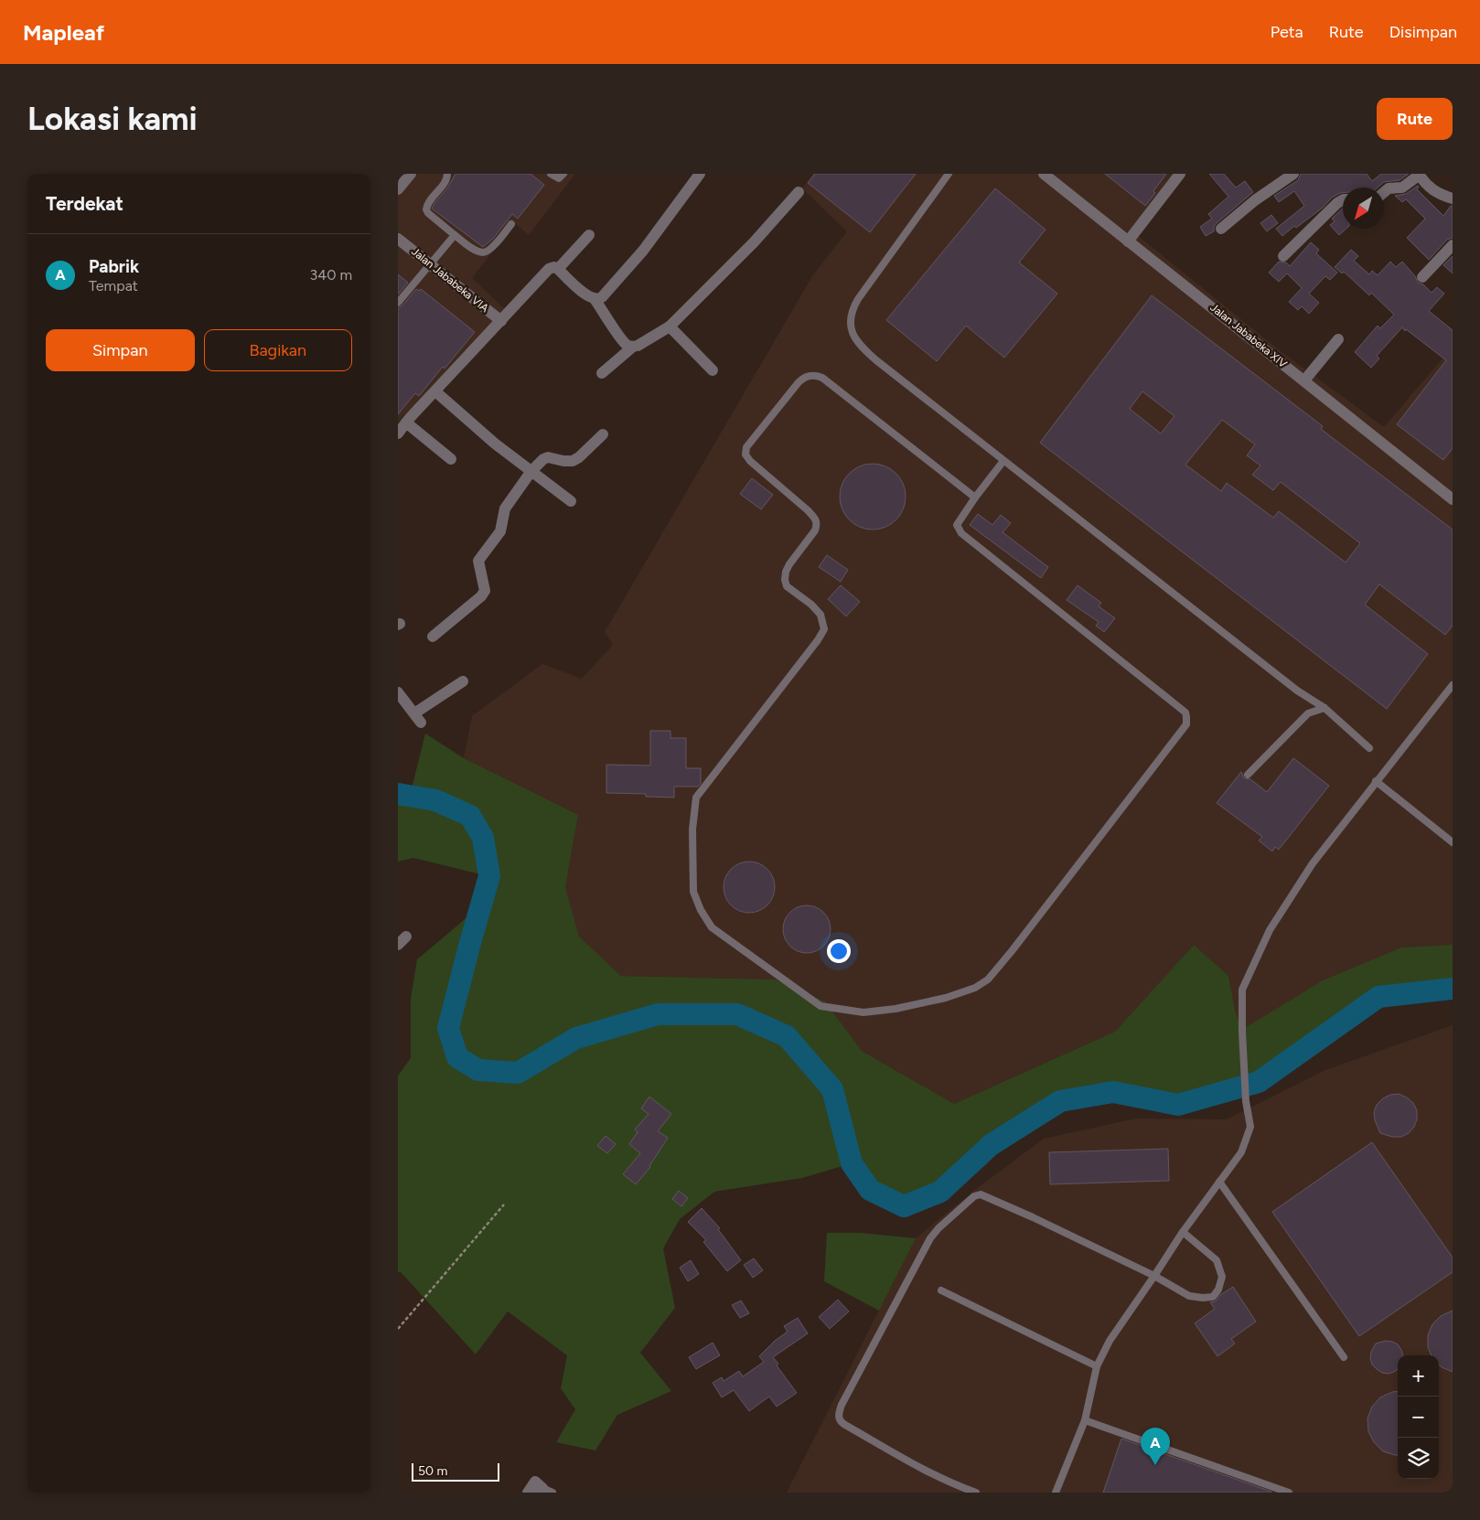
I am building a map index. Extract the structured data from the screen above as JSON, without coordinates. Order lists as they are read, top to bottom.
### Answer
{
  "streets": {
    "street": ["Jalan Jababeka VIA", "Jalan Jababeka XIV"]
  },
  "scale_bar": "50 m",
  "north": "bottom left",
  "page": {
    "header": "Mapleaf",
    "nav": ["Peta", "Rute", "Disimpan"],
    "buttons": [
      "Rute",
      ["Simpan", "Bagikan"]
    ],
    "title": "Lokasi kami",
    "heading": "Terdekat",
    "list": [
      {
        "mark": "A",
        "name": "Pabrik",
        "note": "Tempat",
        "value": "340 m"
      }
    ],
    "map_buttons": ["+", "−"],
    "pins": "A",
    "scale": "50 m"
  }
}
